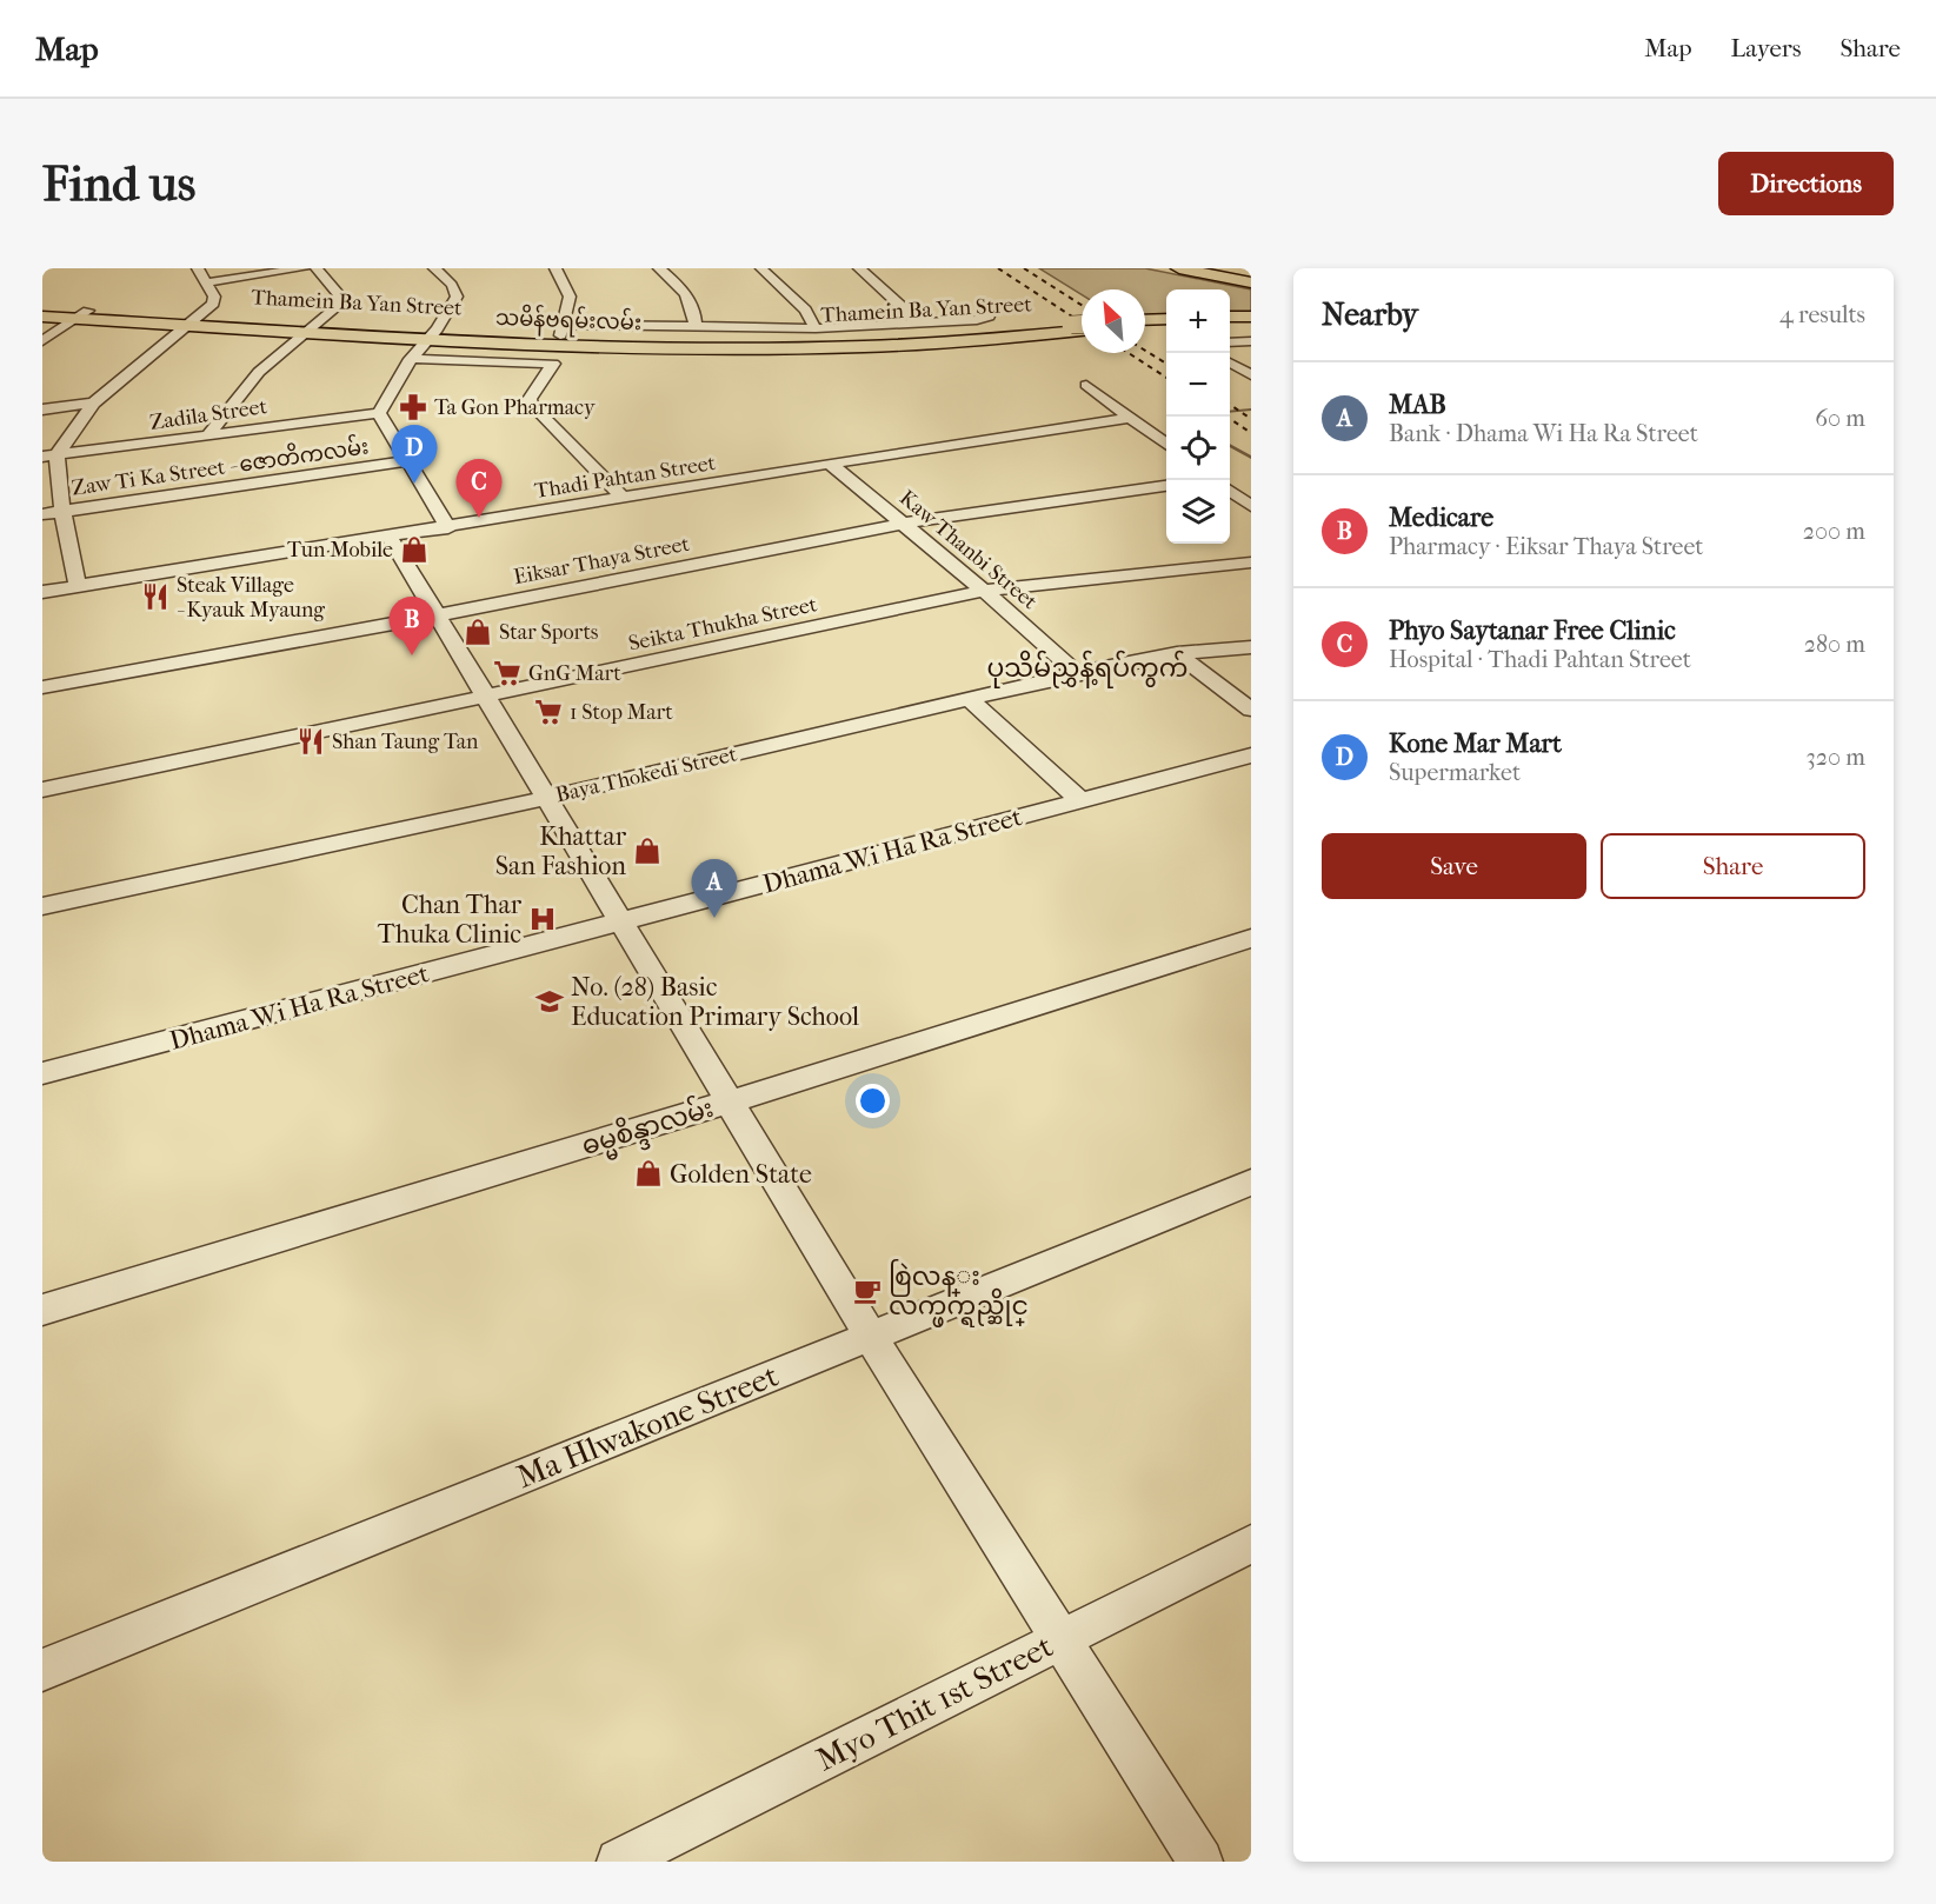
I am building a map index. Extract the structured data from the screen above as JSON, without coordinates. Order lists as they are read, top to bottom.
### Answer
{
  "streets": {
    "main road": ["Thamein Ba Yan Street", "သမိန်ဗရမ်းလမ်း"],
    "street": [
      "Zadila Street",
      "Zaw Ti Ka Street - ဇောတိကလမ်း",
      "Thadi Pahtan Street",
      "Kaw Thanbi Street",
      "Eiksar Thaya Street",
      "Seikta Thukha Street",
      "Baya Thokedi Street",
      "Dhama Wi Ha Ra Street",
      "ဓမ္မစိန္ဒာလမ်း",
      "Ma Hlwakone Street",
      "Myo Thit 1st Street"
    ]
  },
  "crossings": [
    ["Thamein Ba Yan Street", "သမိန်ဗရမ်းလမ်း"],
    ["Thadi Pahtan Street", "Kaw Thanbi Street"],
    ["Kaw Thanbi Street", "Eiksar Thaya Street"],
    ["Kaw Thanbi Street", "Seikta Thukha Street"],
    ["Kaw Thanbi Street", "Baya Thokedi Street"]
  ],
  "districts": ["ပုသိမ်ညွှန့်ရပ်ကွက်"],
  "places": {
    "pharmacy": ["Ta Gon Pharmacy"],
    "shop": [
      "Tun Mobile",
      "Star Sports",
      "Khattar San Fashion",
      "Golden State"
    ],
    "restaurant": ["Steak Village - Kyauk Myaung", "Shan Taung Tan"],
    "supermarket": ["GnG Mart", "1 Stop Mart"],
    "hospital": ["Chan Thar Thuka Clinic"],
    "school or university": ["No. (28) Basic Education Primary School"],
    "cafe": ["စြဲလန္း လက္ဖက္ရည္ဆိုင္"]
  },
  "north": "top left",
  "page": {
    "header": "Map",
    "nav": ["Map", "Layers", "Share"],
    "buttons": [
      "Directions",
      ["Save", "Share"]
    ],
    "title": "Find us",
    "heading": ["Nearby", "4 results"],
    "map_buttons": ["+", "−"],
    "list": [
      {
        "mark": "A",
        "name": "MAB",
        "note": "Bank · Dhama Wi Ha Ra Street",
        "value": "60 m"
      },
      {
        "mark": "B",
        "name": "Medicare",
        "note": "Pharmacy · Eiksar Thaya Street",
        "value": "200 m"
      },
      {
        "mark": "C",
        "name": "Phyo Saytanar Free Clinic",
        "note": "Hospital · Thadi Pahtan Street",
        "value": "280 m"
      },
      {
        "mark": "D",
        "name": "Kone Mar Mart",
        "note": "Supermarket",
        "value": "320 m"
      }
    ],
    "pins": [
      "D",
      "C",
      "B",
      "A"
    ]
  }
}
